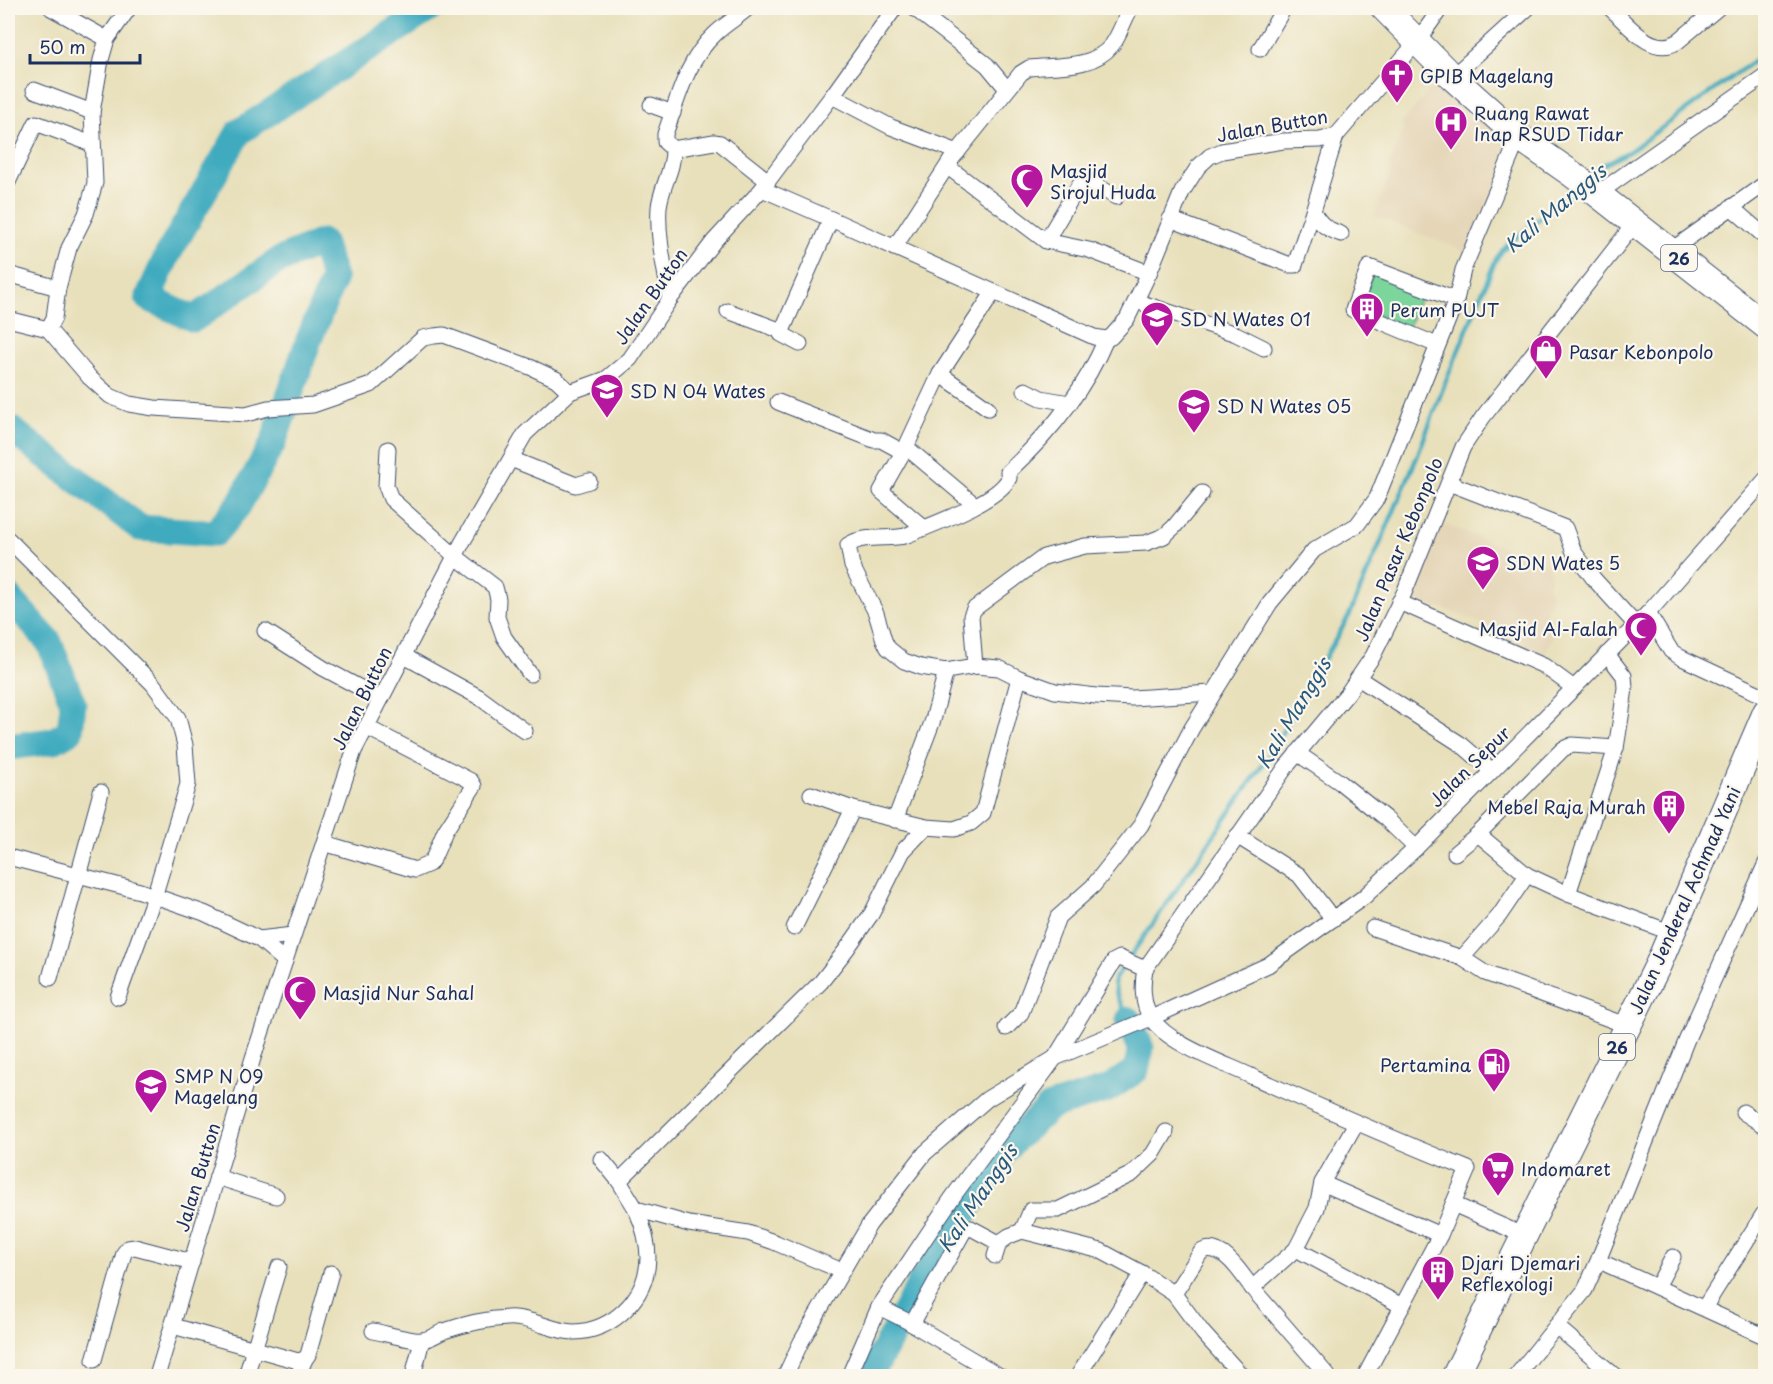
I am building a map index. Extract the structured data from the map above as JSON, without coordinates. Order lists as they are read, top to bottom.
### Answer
{
  "streets": {
    "highway": ["26", "Jalan Jenderal Achmad Yani"],
    "street": ["Jalan Button", "Jalan Pasar Kebonpolo", "Jalan Sepur"]
  },
  "crossings": [
    ["Jalan Button", "26"],
    ["26", "Jalan Pasar Kebonpolo"],
    ["Jalan Pasar Kebonpolo", "Jalan Sepur"]
  ],
  "water": ["Kali Manggis"],
  "places": {
    "church": ["GPIB Magelang"],
    "hospital": ["Ruang Rawat Inap RSUD Tidar"],
    "mosque": ["Masjid Sirojul Huda", "Masjid Al-Falah", "Masjid Nur Sahal"],
    "building": ["Perum PUJT", "Mebel Raja Murah", "Djari Djemari Reflexologi"],
    "school or university": [
      "SD N Wates 01",
      "SD N 04 Wates",
      "SD N Wates 05",
      "SDN Wates 5",
      "SMP N 09 Magelang"
    ],
    "shop": ["Pasar Kebonpolo"],
    "fuel station": ["Pertamina"],
    "supermarket": ["Indomaret"]
  },
  "scale_bar": "50 m"
}
